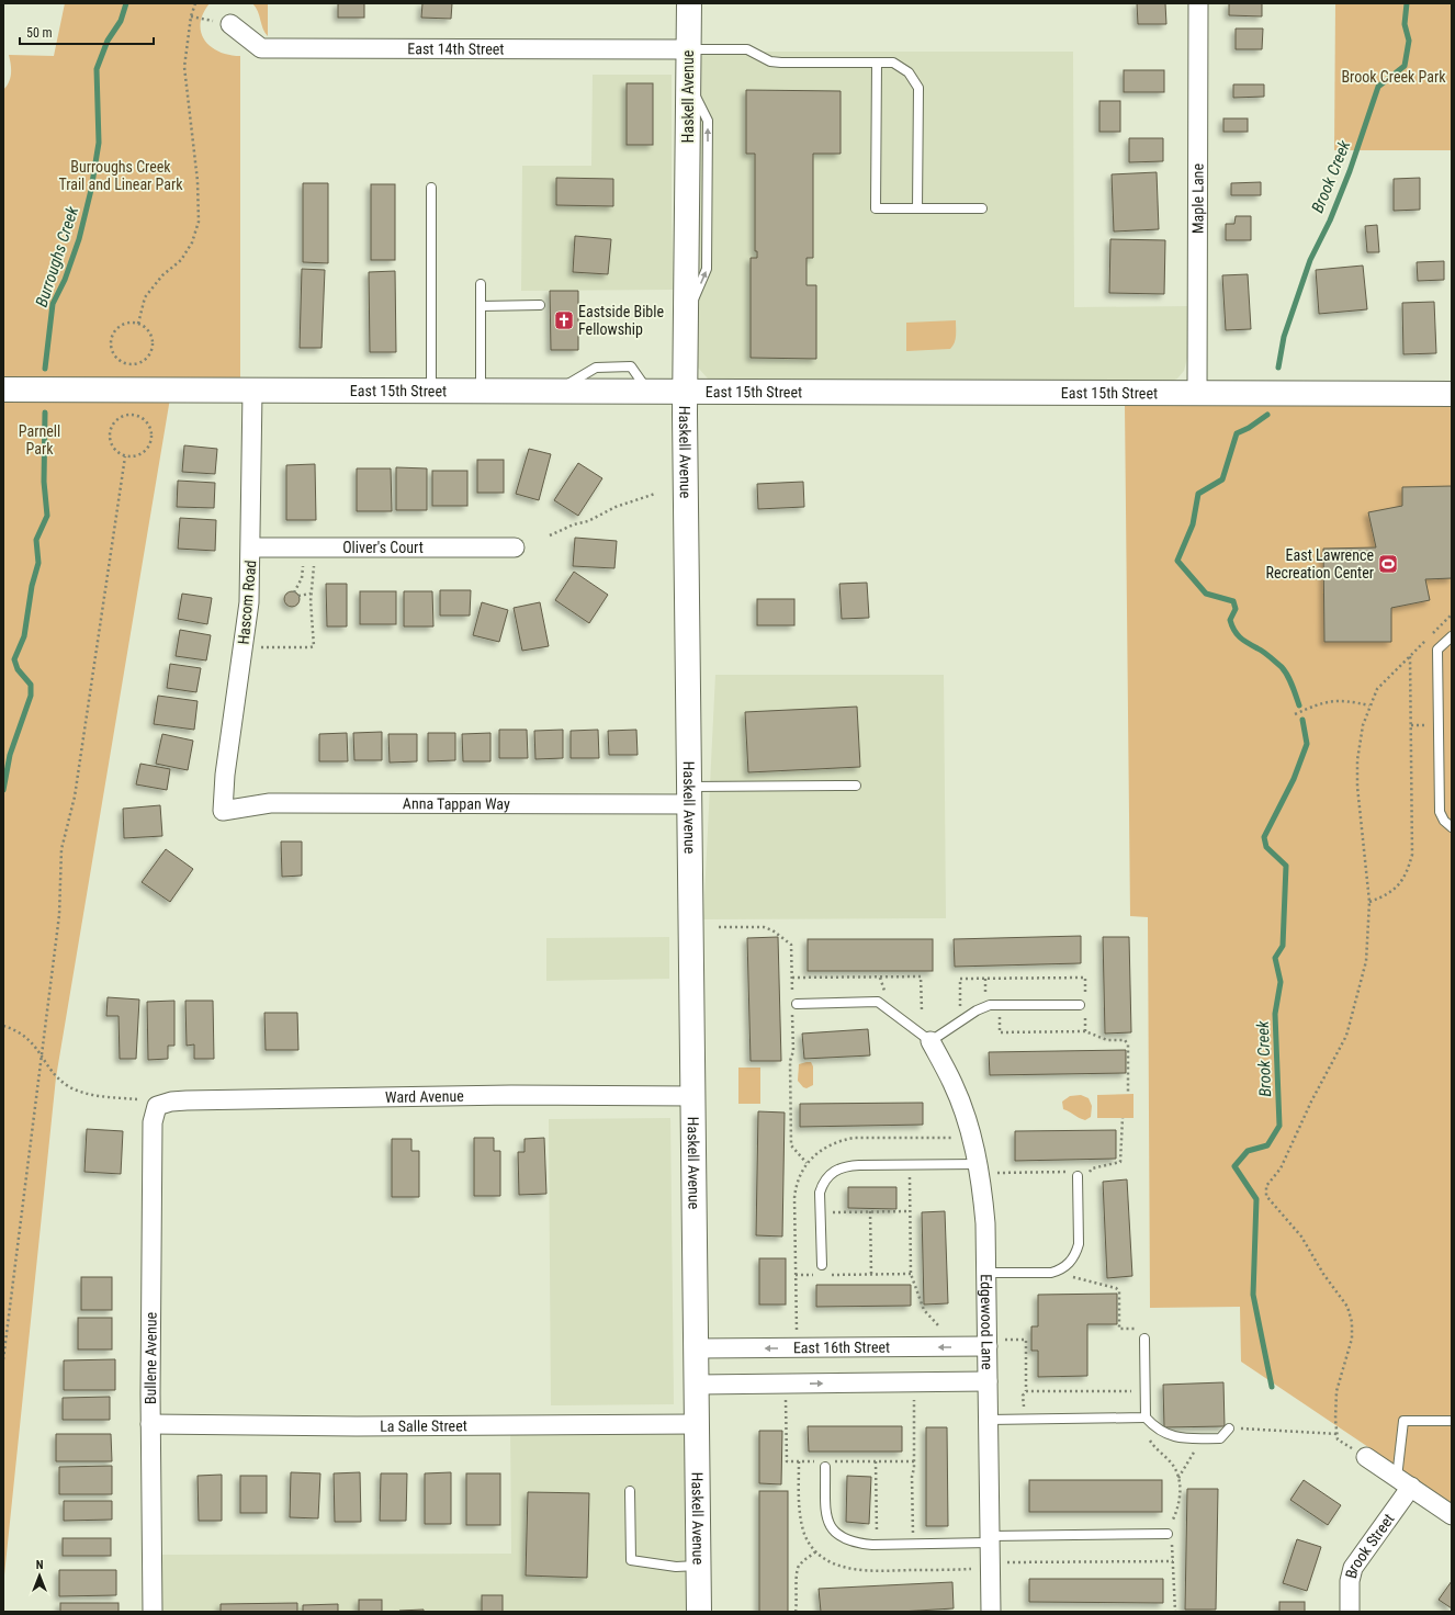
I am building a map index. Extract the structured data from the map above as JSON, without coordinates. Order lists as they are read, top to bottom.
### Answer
{
  "streets": {
    "main road": ["Haskell Avenue", "East 15th Street"],
    "street": [
      "East 14th Street",
      "Maple Lane",
      "Oliver's Court",
      "Hascom Road",
      "Anna Tappan Way",
      "Ward Avenue",
      "Edgewood Lane",
      "East 16th Street",
      "Bullene Avenue",
      "La Salle Street",
      "Brook Street"
    ]
  },
  "crossings": [
    ["East 14th Street", "Haskell Avenue"],
    ["Haskell Avenue", "East 15th Street"],
    ["Haskell Avenue", "Anna Tappan Way"],
    ["Haskell Avenue", "Ward Avenue"],
    ["Haskell Avenue", "East 16th Street"],
    ["Haskell Avenue", "La Salle Street"],
    ["Maple Lane", "East 15th Street"],
    ["East 15th Street", "Hascom Road"],
    ["Oliver's Court", "Hascom Road"],
    ["Hascom Road", "Anna Tappan Way"],
    ["Ward Avenue", "Bullene Avenue"],
    ["Edgewood Lane", "East 16th Street"],
    ["Bullene Avenue", "La Salle Street"]
  ],
  "water": ["Brook Creek", "Burroughs Creek"],
  "parks": ["Brook Creek Park", "Burroughs Creek Trail and Linear Park", "Parnell Park"],
  "places": {
    "church": ["Eastside Bible Fellowship"],
    "sports": ["East Lawrence Recreation Center"]
  },
  "scale_bar": "50 m",
  "north": "top"
}
